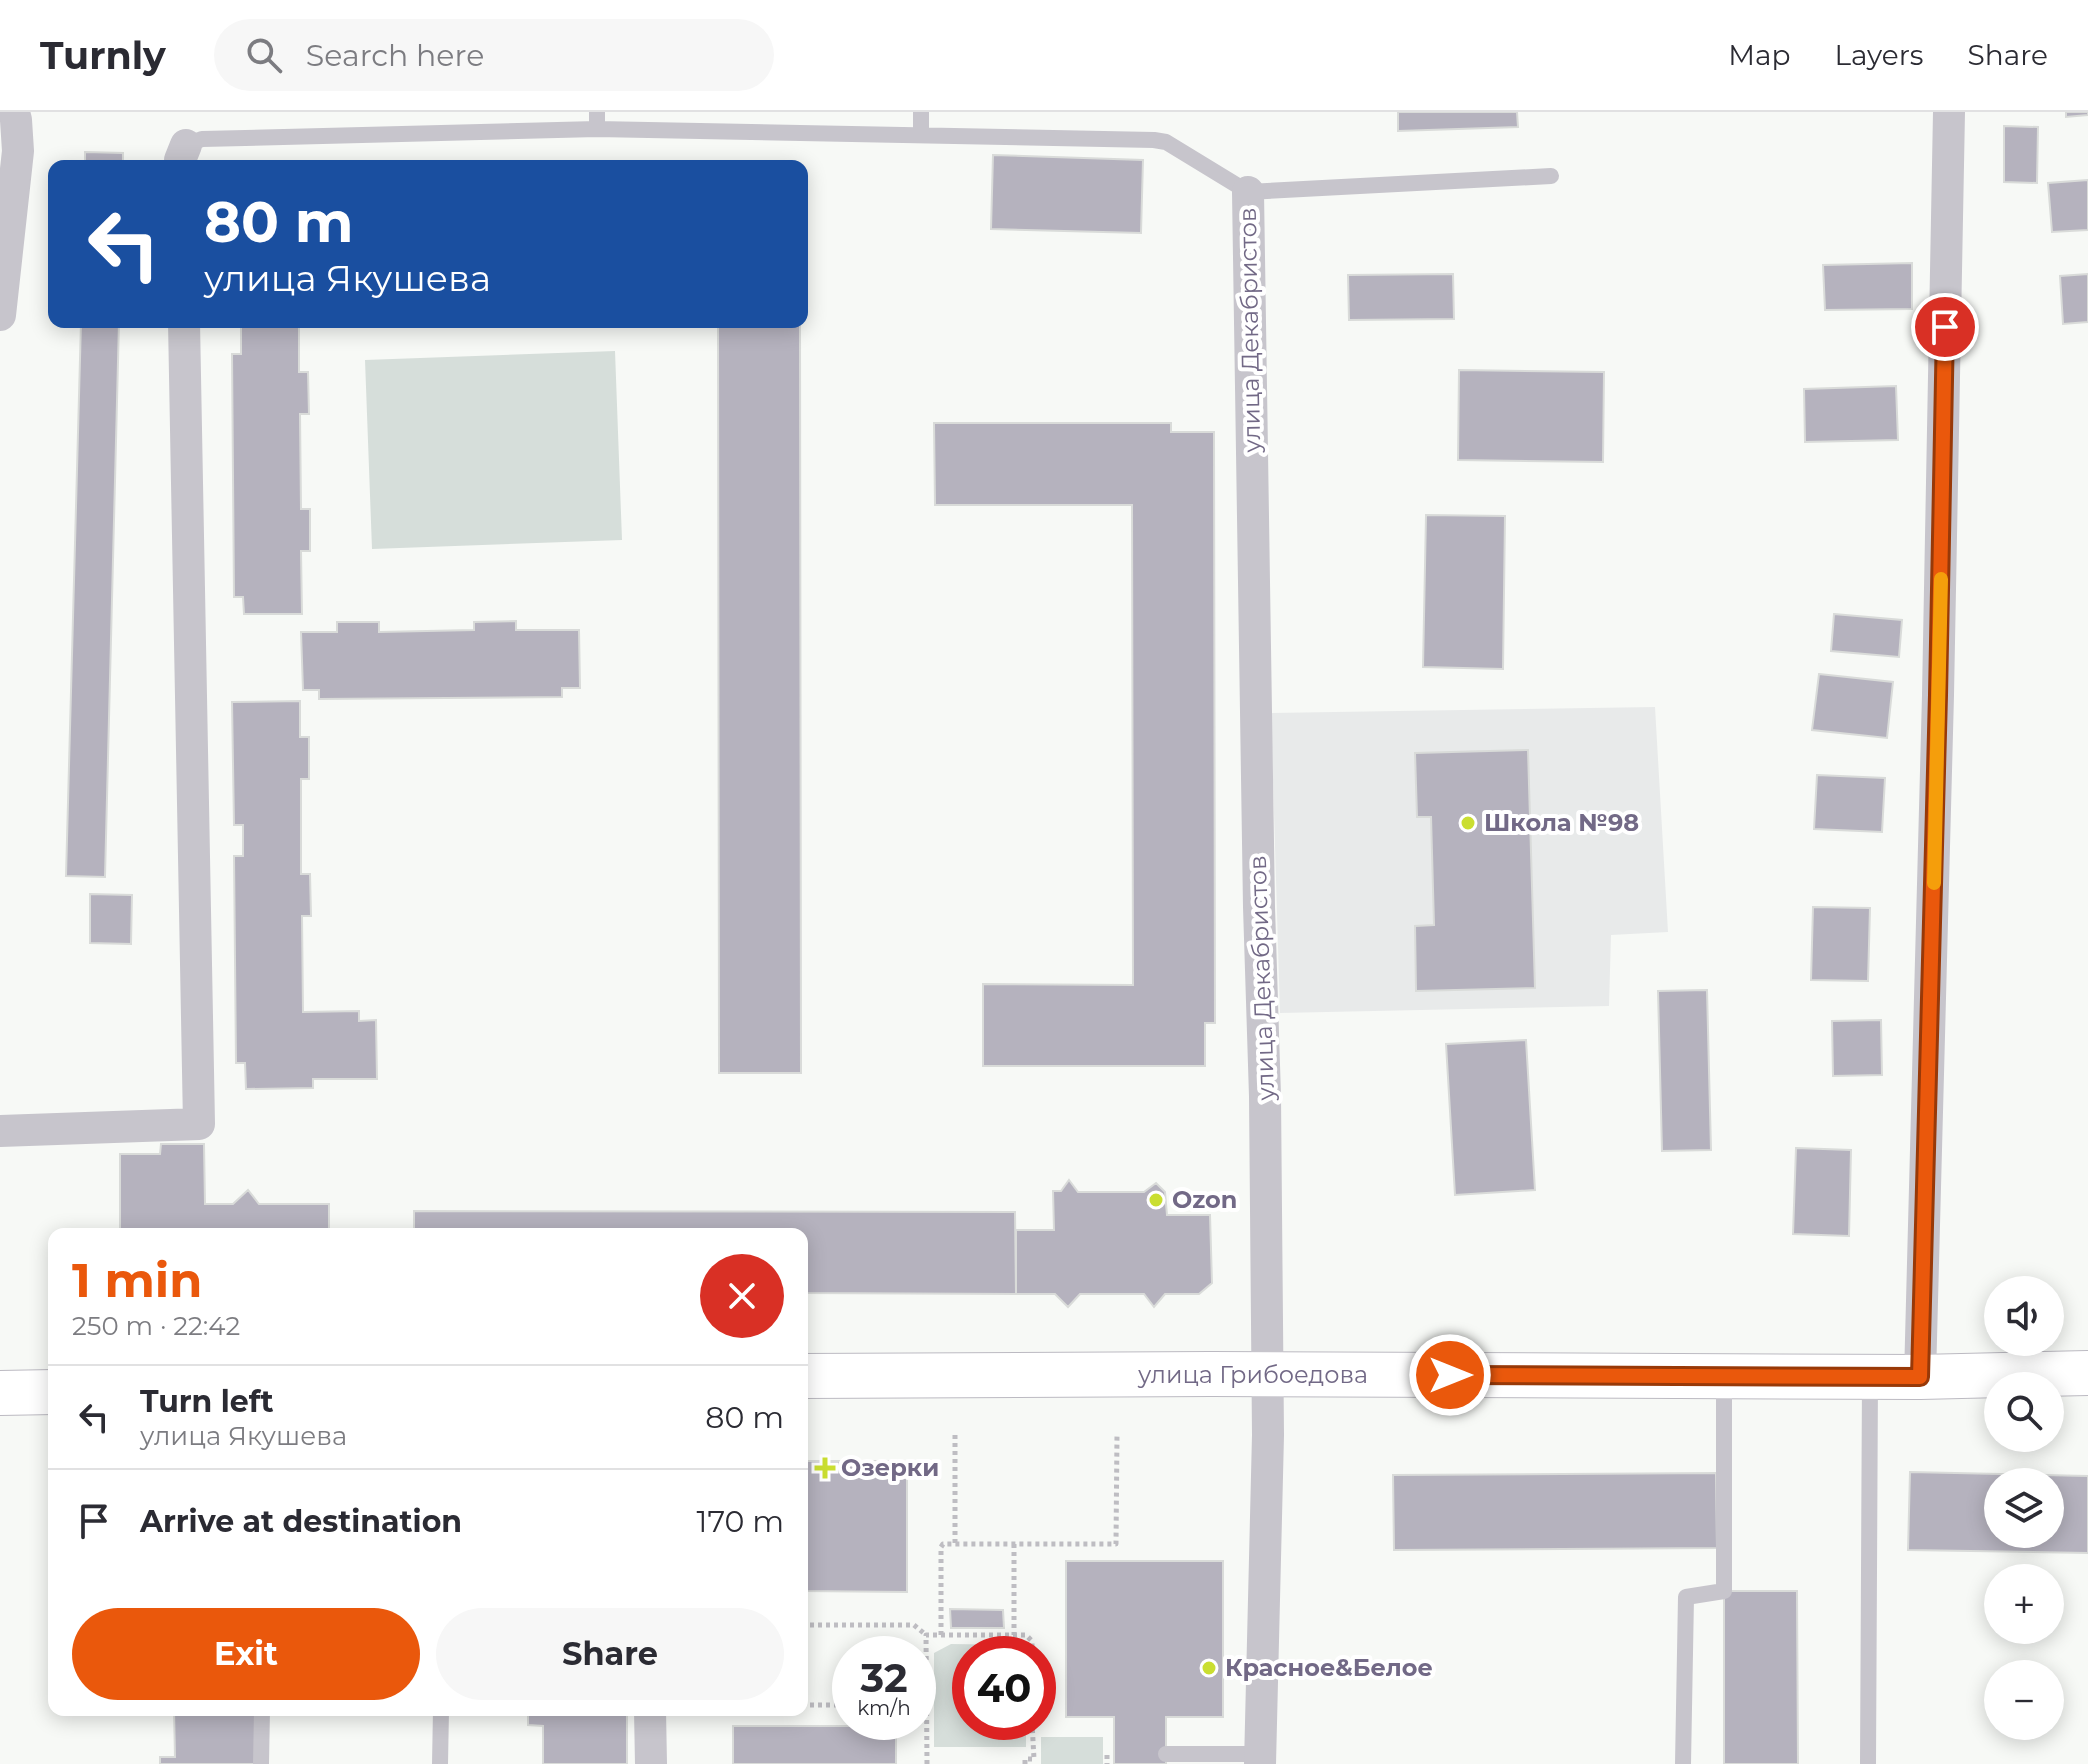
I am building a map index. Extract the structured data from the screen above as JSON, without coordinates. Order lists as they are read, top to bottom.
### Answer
{
  "streets": {
    "street": ["улица Декабристов", "улица Грибоедова"]
  },
  "crossings": [
    ["улица Декабристов", "улица Грибоедова"]
  ],
  "places": {
    "other": ["Школа №98", "Ozon", "Красное&Белое"],
    "health": ["Озерки"]
  },
  "page": {
    "header": "Turnly",
    "search": "Search here",
    "nav": ["Map", "Layers", "Share"],
    "turn": ["80 m", "улица Якушева"],
    "heading": ["1 min", "250 m · 22:42"],
    "map_buttons": ["+", "−"],
    "list": [
      {
        "name": "Turn left",
        "note": "улица Якушева",
        "value": "80 m"
      },
      {
        "name": "Arrive at destination",
        "value": "170 m"
      }
    ],
    "buttons": ["Exit", "Share"],
    "speed": "32 km/h",
    "limit": "40"
  }
}
